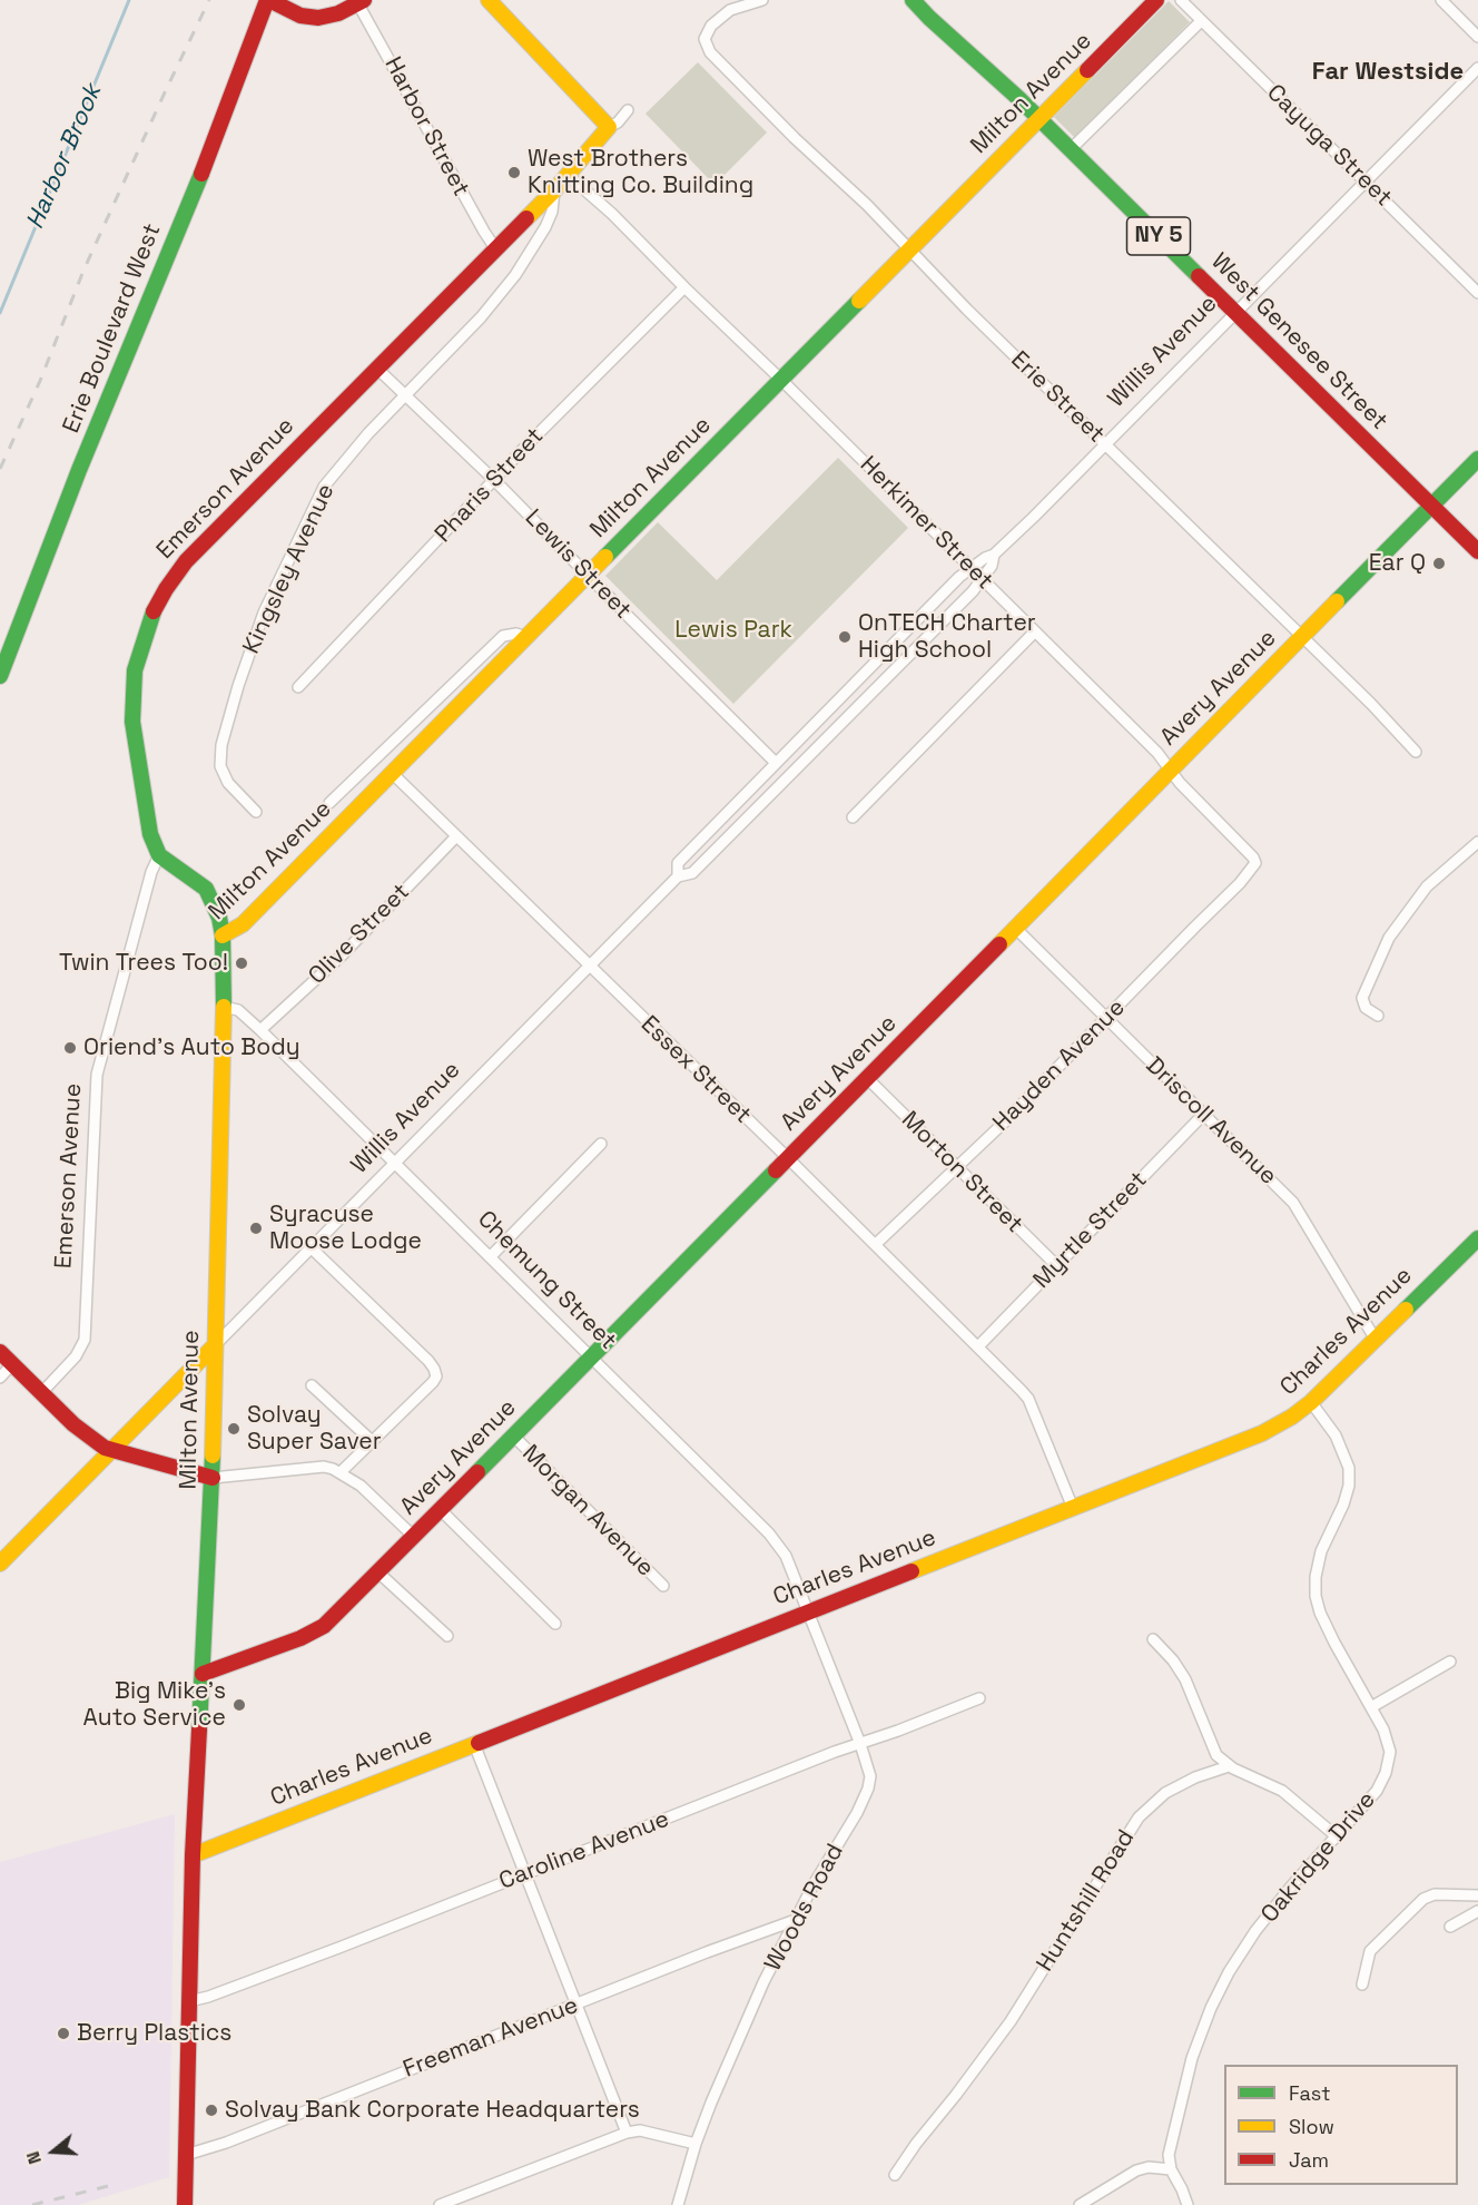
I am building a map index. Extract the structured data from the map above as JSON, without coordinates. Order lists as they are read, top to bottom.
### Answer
{
  "streets": {
    "street": [
      "Milton Avenue",
      "Harbor Street",
      "Cayuga Street",
      "NY 5",
      "Erie Boulevard West",
      "West Genesee Street",
      "Willis Avenue",
      "Erie Street",
      "Pharis Street",
      "Emerson Avenue",
      "Herkimer Street",
      "Lewis Street",
      "Kingsley Avenue",
      "Avery Avenue",
      "Olive Street",
      "Hayden Avenue",
      "Essex Street",
      "Driscoll Avenue",
      "Morton Street",
      "Myrtle Street",
      "Chemung Street",
      "Charles Avenue",
      "Morgan Avenue",
      "Caroline Avenue",
      "Oakridge Drive",
      "Huntshill Road",
      "Woods Road",
      "Freeman Avenue"
    ]
  },
  "crossings": [
    ["Milton Avenue", "West Genesee Street"],
    ["Milton Avenue", "Willis Avenue"],
    ["Milton Avenue", "Erie Street"],
    ["Milton Avenue", "Herkimer Street"],
    ["Milton Avenue", "Lewis Street"],
    ["Milton Avenue", "Avery Avenue"],
    ["Milton Avenue", "Essex Street"],
    ["Milton Avenue", "Chemung Street"],
    ["Milton Avenue", "Charles Avenue"],
    ["Milton Avenue", "Caroline Avenue"],
    ["Milton Avenue", "Freeman Avenue"],
    ["Harbor Street", "Emerson Avenue"],
    ["Cayuga Street", "Willis Avenue"],
    ["West Genesee Street", "Willis Avenue"],
    ["West Genesee Street", "Avery Avenue"],
    ["Willis Avenue", "Erie Street"],
    ["Willis Avenue", "Herkimer Street"],
    ["Willis Avenue", "Lewis Street"],
    ["Willis Avenue", "Essex Street"],
    ["Willis Avenue", "Chemung Street"],
    ["Erie Street", "Avery Avenue"],
    ["Pharis Street", "Herkimer Street"],
    ["Pharis Street", "Lewis Street"],
    ["Emerson Avenue", "Herkimer Street"],
    ["Emerson Avenue", "Lewis Street"],
    ["Emerson Avenue", "Kingsley Avenue"],
    ["Herkimer Street", "Avery Avenue"],
    ["Herkimer Street", "Hayden Avenue"],
    ["Lewis Street", "Kingsley Avenue"],
    ["Avery Avenue", "Essex Street"],
    ["Avery Avenue", "Driscoll Avenue"],
    ["Avery Avenue", "Morton Street"],
    ["Avery Avenue", "Chemung Street"],
    ["Avery Avenue", "Morgan Avenue"],
    ["Olive Street", "Essex Street"],
    ["Olive Street", "Chemung Street"],
    ["Hayden Avenue", "Essex Street"],
    ["Hayden Avenue", "Driscoll Avenue"],
    ["Hayden Avenue", "Morton Street"],
    ["Essex Street", "Myrtle Street"],
    ["Essex Street", "Charles Avenue"],
    ["Driscoll Avenue", "Myrtle Street"],
    ["Driscoll Avenue", "Charles Avenue"],
    ["Morton Street", "Myrtle Street"],
    ["Chemung Street", "Charles Avenue"],
    ["Chemung Street", "Woods Road"],
    ["Charles Avenue", "Oakridge Drive"],
    ["Charles Avenue", "Woods Road"],
    ["Caroline Avenue", "Woods Road"],
    ["Woods Road", "Freeman Avenue"]
  ],
  "districts": ["Far Westside"],
  "water": ["Harbor Brook"],
  "parks": ["Lewis Park"],
  "places": [
    "West Brothers Knitting Co. Building",
    "Ear Q",
    "OnTECH Charter High School",
    "Twin Trees Too!",
    "Oriend's Auto Body",
    "Syracuse Moose Lodge",
    "Solvay Super Saver",
    "Big Mike's Auto Service",
    "Berry Plastics",
    "Solvay Bank Corporate Headquarters"
  ],
  "legend": ["Fast", "Slow", "Jam"],
  "north": "left"
}
